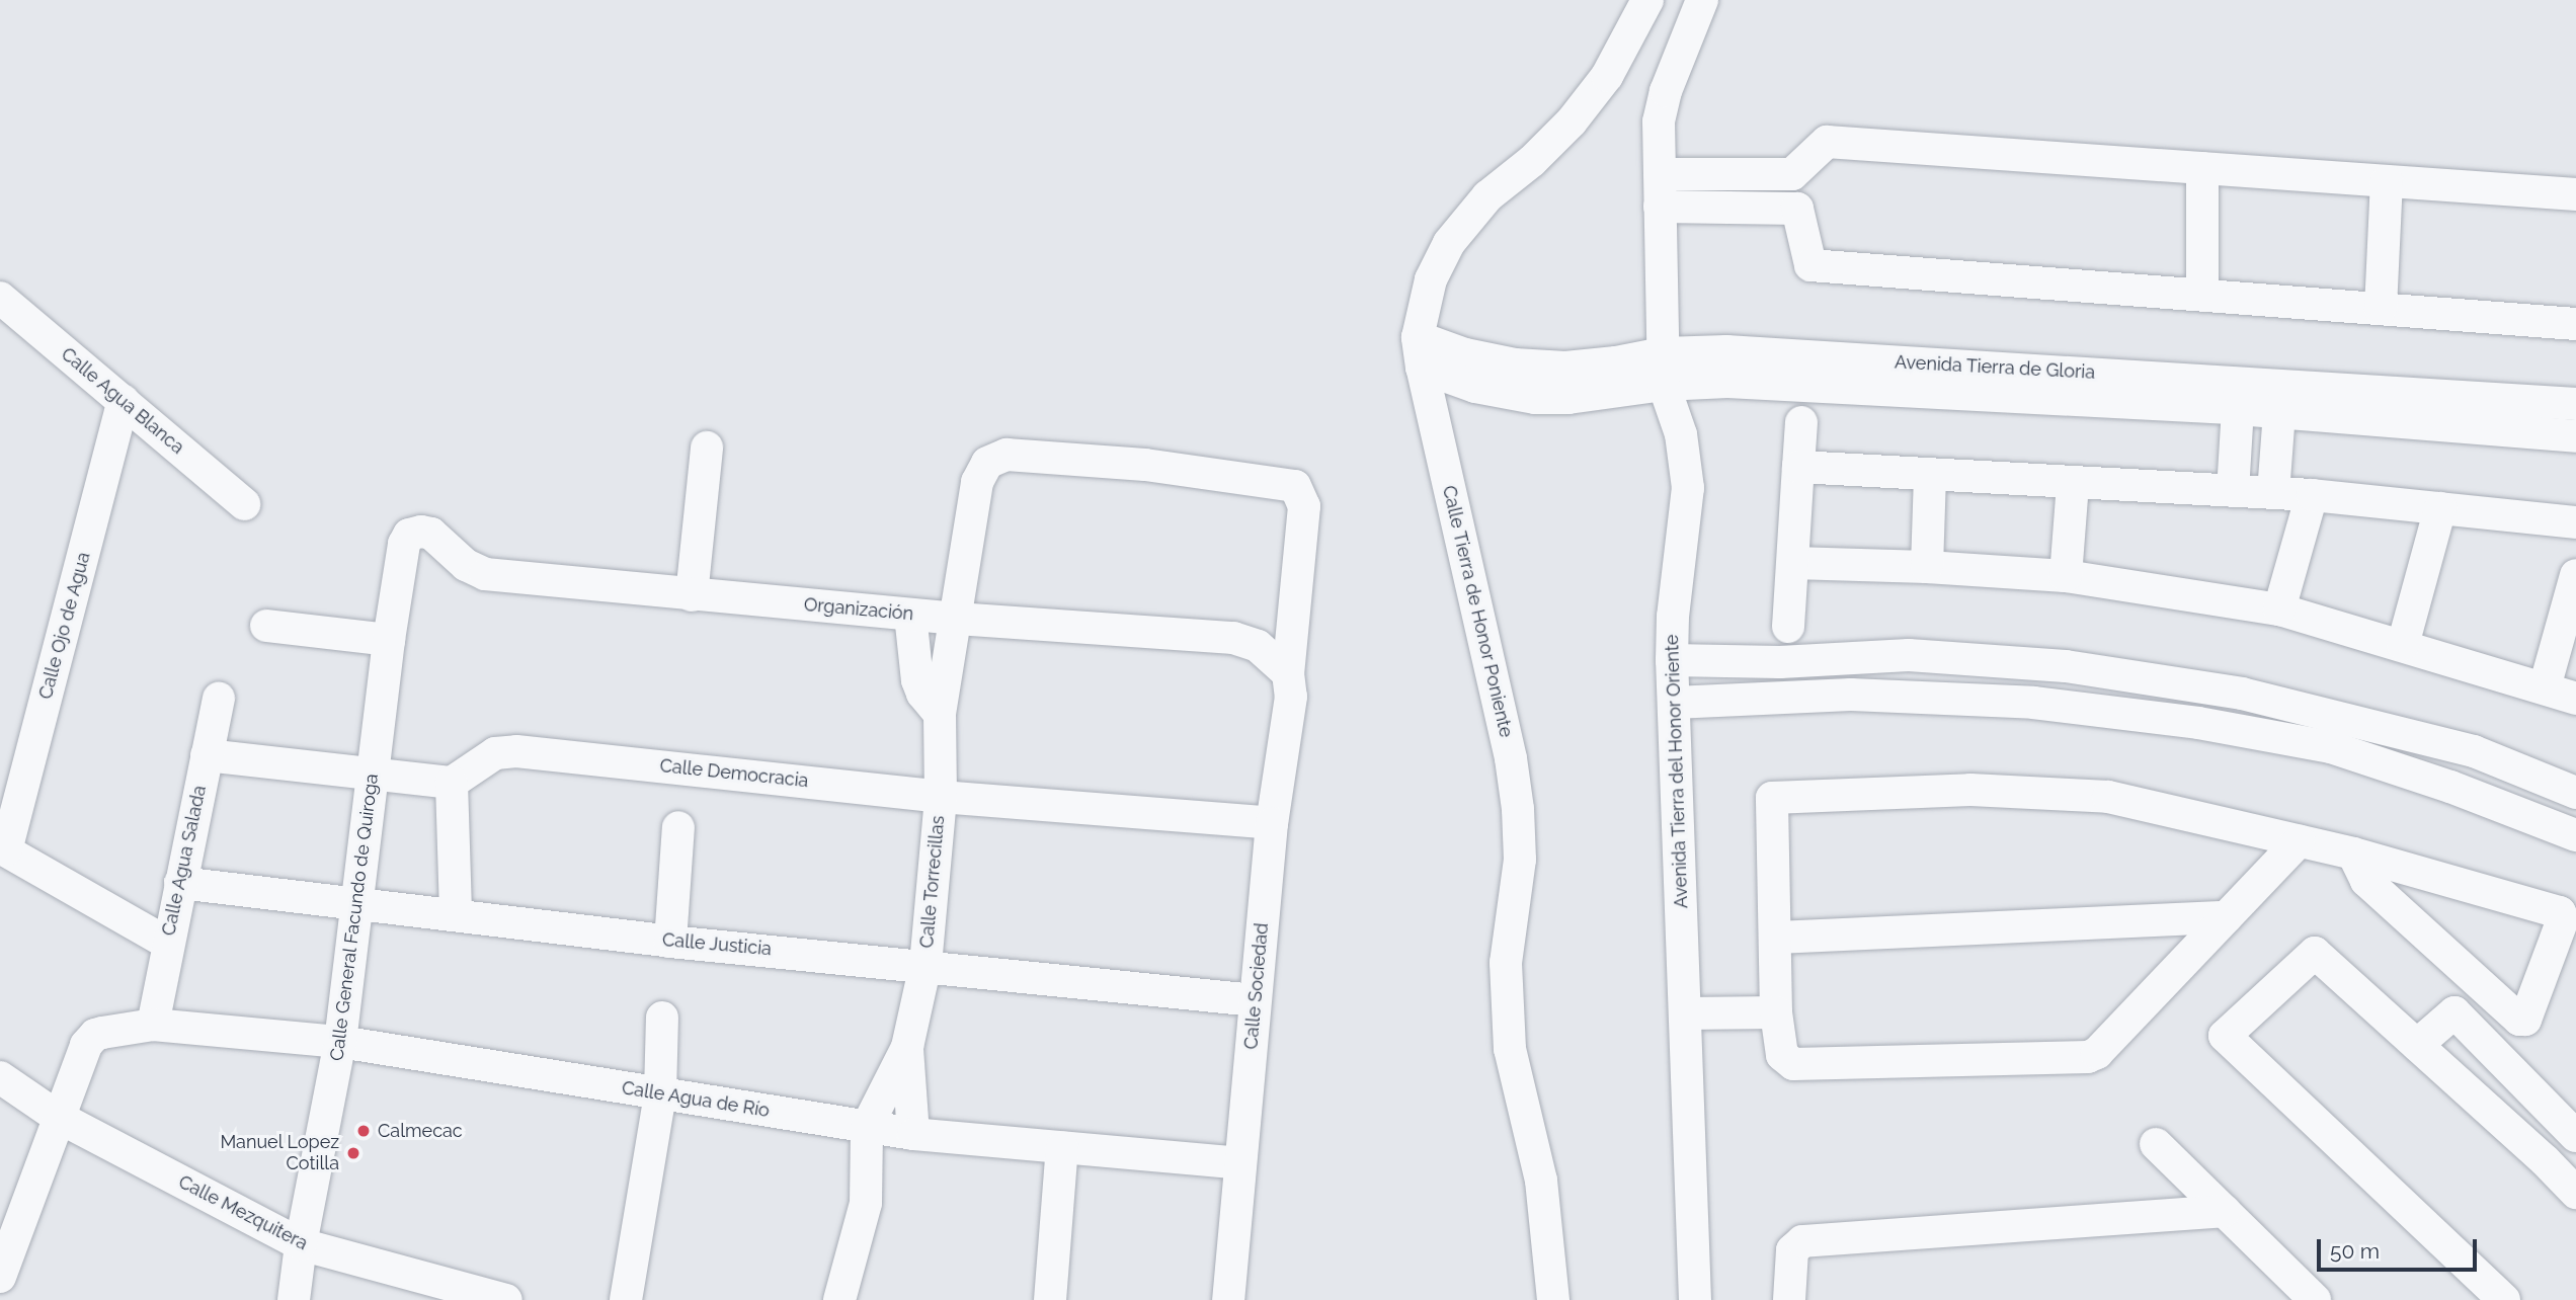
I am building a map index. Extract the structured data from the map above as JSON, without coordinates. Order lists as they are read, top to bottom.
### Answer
{
  "streets": {
    "street": [
      "Avenida Tierra de Gloria",
      "Calle Agua Blanca",
      "Organización",
      "Calle Tierra de Honor Poniente",
      "Calle Ojo de Agua",
      "Avenida Tierra del Honor Oriente",
      "Calle Democracia",
      "Calle Agua Salada",
      "Calle Torrecillas",
      "Calle General Facundo de Quiroga",
      "Calle Justicia",
      "Calle Sociedad",
      "Calle Agua de Río",
      "Calle Mezquitera"
    ]
  },
  "crossings": [
    ["Avenida Tierra de Gloria", "Calle Tierra de Honor Poniente"],
    ["Avenida Tierra de Gloria", "Avenida Tierra del Honor Oriente"],
    ["Calle Agua Blanca", "Calle Ojo de Agua"],
    ["Organización", "Calle Torrecillas"],
    ["Organización", "Calle General Facundo de Quiroga"],
    ["Organización", "Calle Sociedad"],
    ["Calle Democracia", "Calle Torrecillas"],
    ["Calle Democracia", "Calle Sociedad"],
    ["Calle Agua Salada", "Calle Justicia"],
    ["Calle Agua Salada", "Calle Agua de Río"],
    ["Calle Torrecillas", "Calle Justicia"],
    ["Calle Torrecillas", "Calle Sociedad"],
    ["Calle Torrecillas", "Calle Agua de Río"],
    ["Calle General Facundo de Quiroga", "Calle Justicia"],
    ["Calle General Facundo de Quiroga", "Calle Agua de Río"],
    ["Calle General Facundo de Quiroga", "Calle Mezquitera"],
    ["Calle Justicia", "Calle Sociedad"],
    ["Calle Sociedad", "Calle Agua de Río"],
    ["Calle Agua de Río", "Calle Mezquitera"]
  ],
  "places": ["Calmecac", "Manuel Lopez Cotilla"],
  "scale_bar": "50 m"
}
